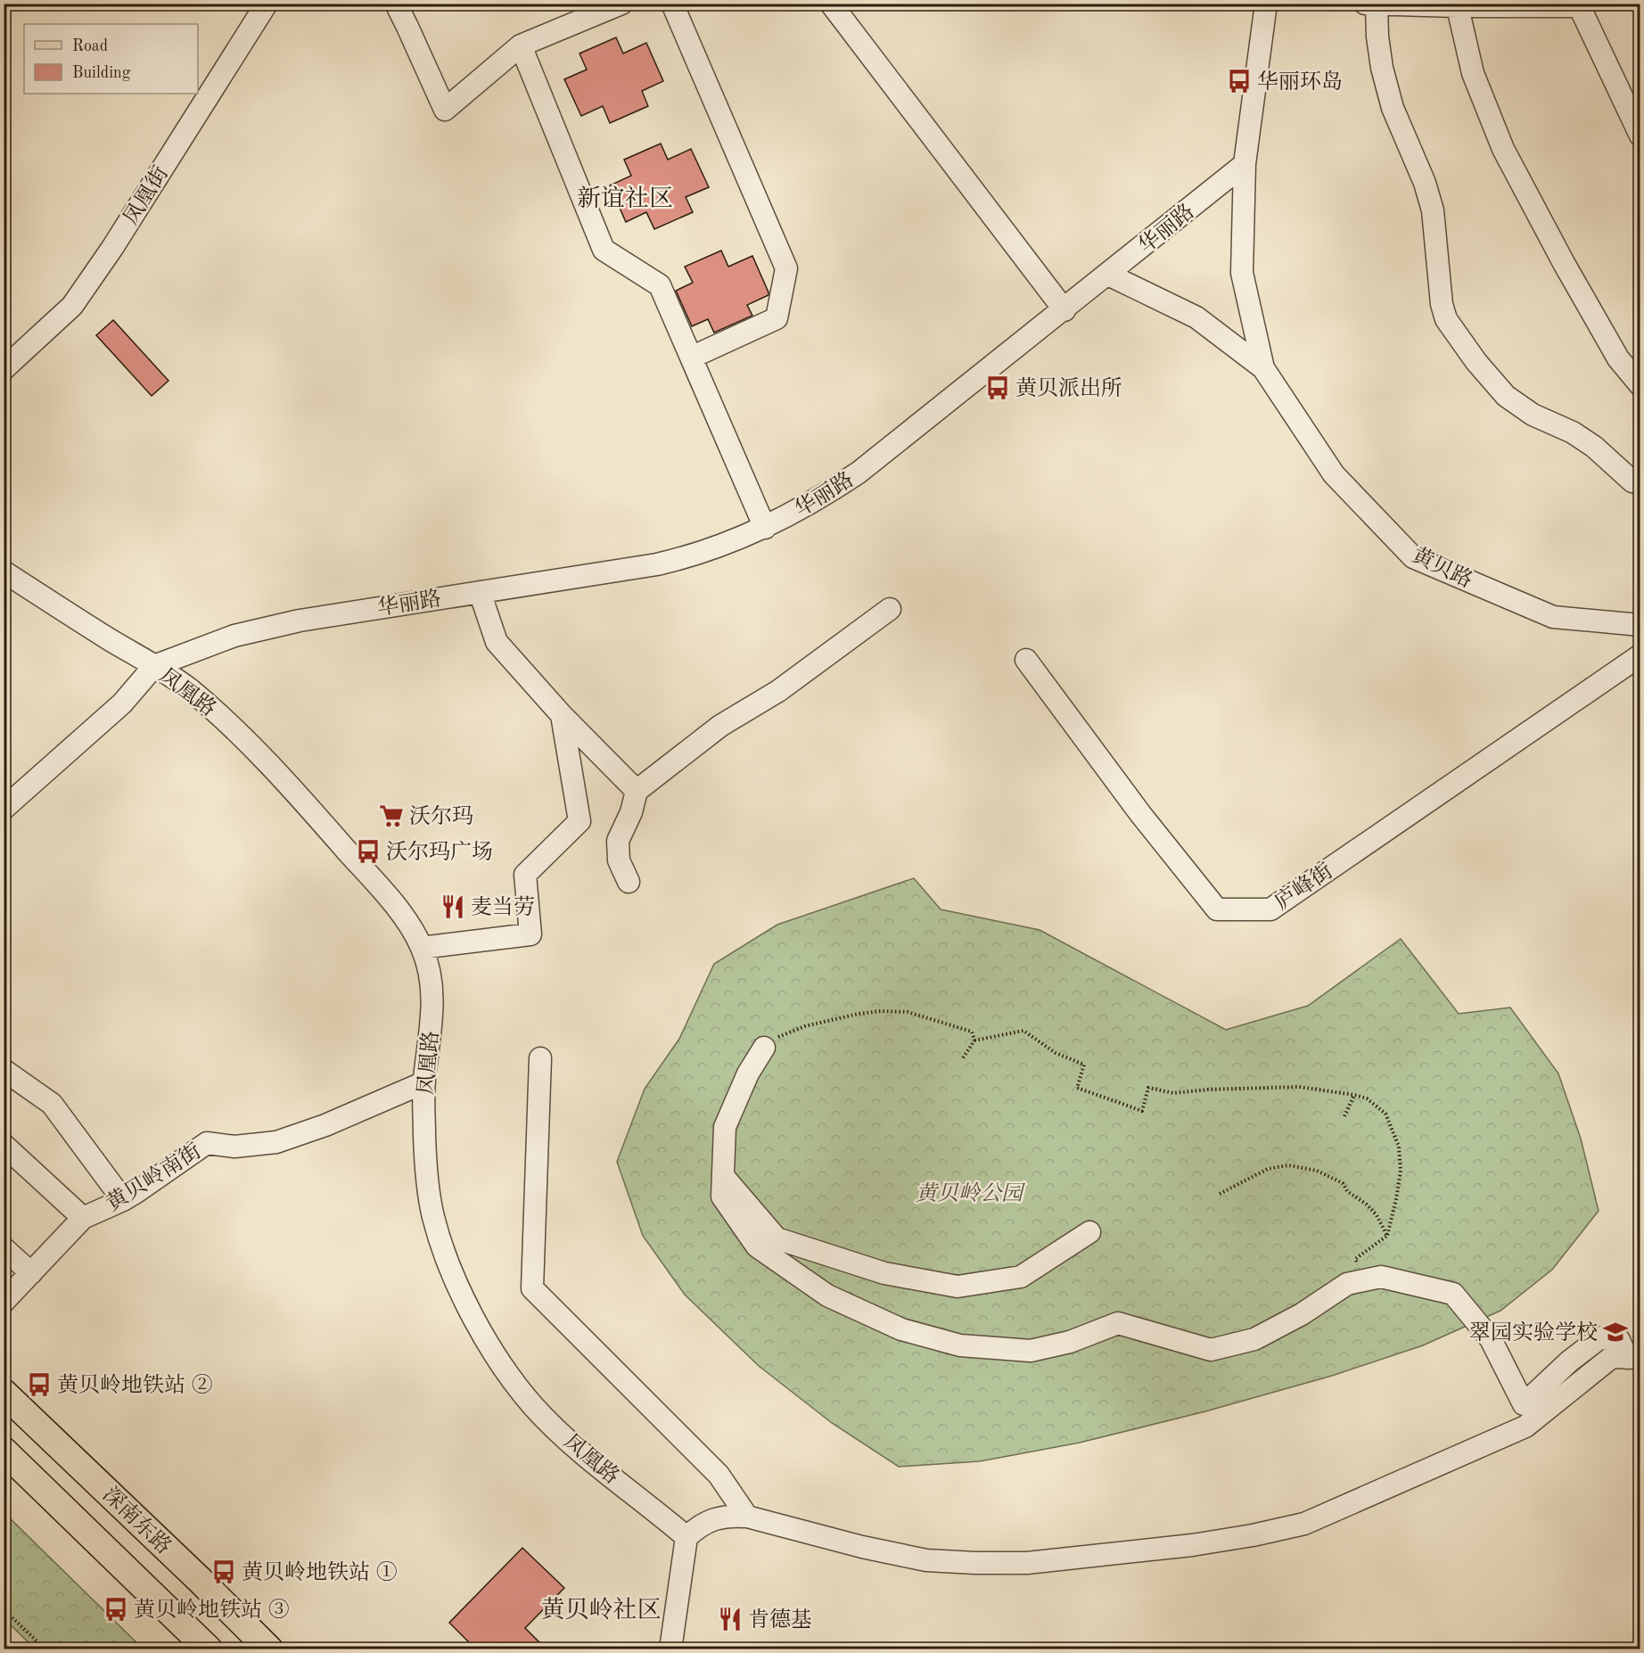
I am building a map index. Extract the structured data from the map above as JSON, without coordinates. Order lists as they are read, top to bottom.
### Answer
{
  "streets": {
    "main road": ["深南东路"],
    "street": [
      "凤凰街",
      "华丽路",
      "黄贝路",
      "凤凰路",
      "庐峰街",
      "黄贝岭南街"
    ]
  },
  "crossings": [
    ["华丽路", "黄贝路"],
    ["华丽路", "凤凰路"],
    ["凤凰路", "黄贝岭南街"]
  ],
  "districts": ["新谊社区", "黄贝岭社区"],
  "parks": ["黄贝岭公园"],
  "places": {
    "bus stop": [
      "华丽环岛",
      "黄贝派出所",
      "沃尔玛广场",
      "黄贝岭地铁站 ②",
      "黄贝岭地铁站 ①",
      "黄贝岭地铁站 ③"
    ],
    "supermarket": ["沃尔玛"],
    "restaurant": ["麦当劳", "肯德基"],
    "school or university": ["翠园实验学校"]
  },
  "legend": ["Road", "Building"]
}
